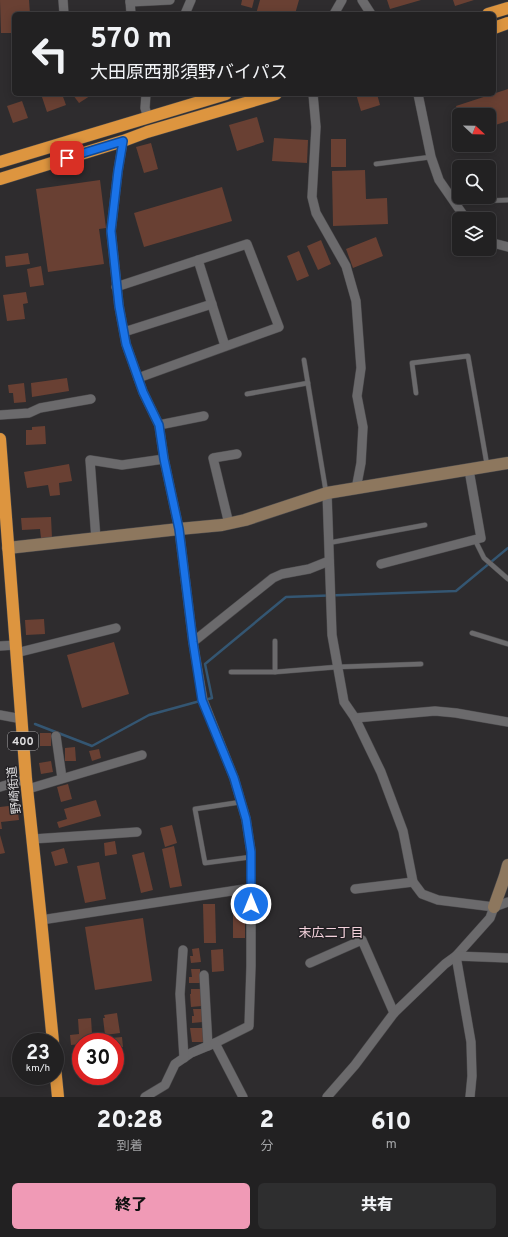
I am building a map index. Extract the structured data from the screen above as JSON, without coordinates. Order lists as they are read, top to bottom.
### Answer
{
  "streets": {
    "highway": ["400", "野崎街道"]
  },
  "districts": ["末広二丁目"],
  "north": "right",
  "page": {
    "turn": ["570 m", "大田原西那須野バイパス"],
    "speed": "23 km/h",
    "limit": "30",
    "eta": [
      "20:28",
      "到着",
      "2",
      "分",
      "610",
      "m"
    ],
    "buttons": ["終了", "共有"]
  }
}
